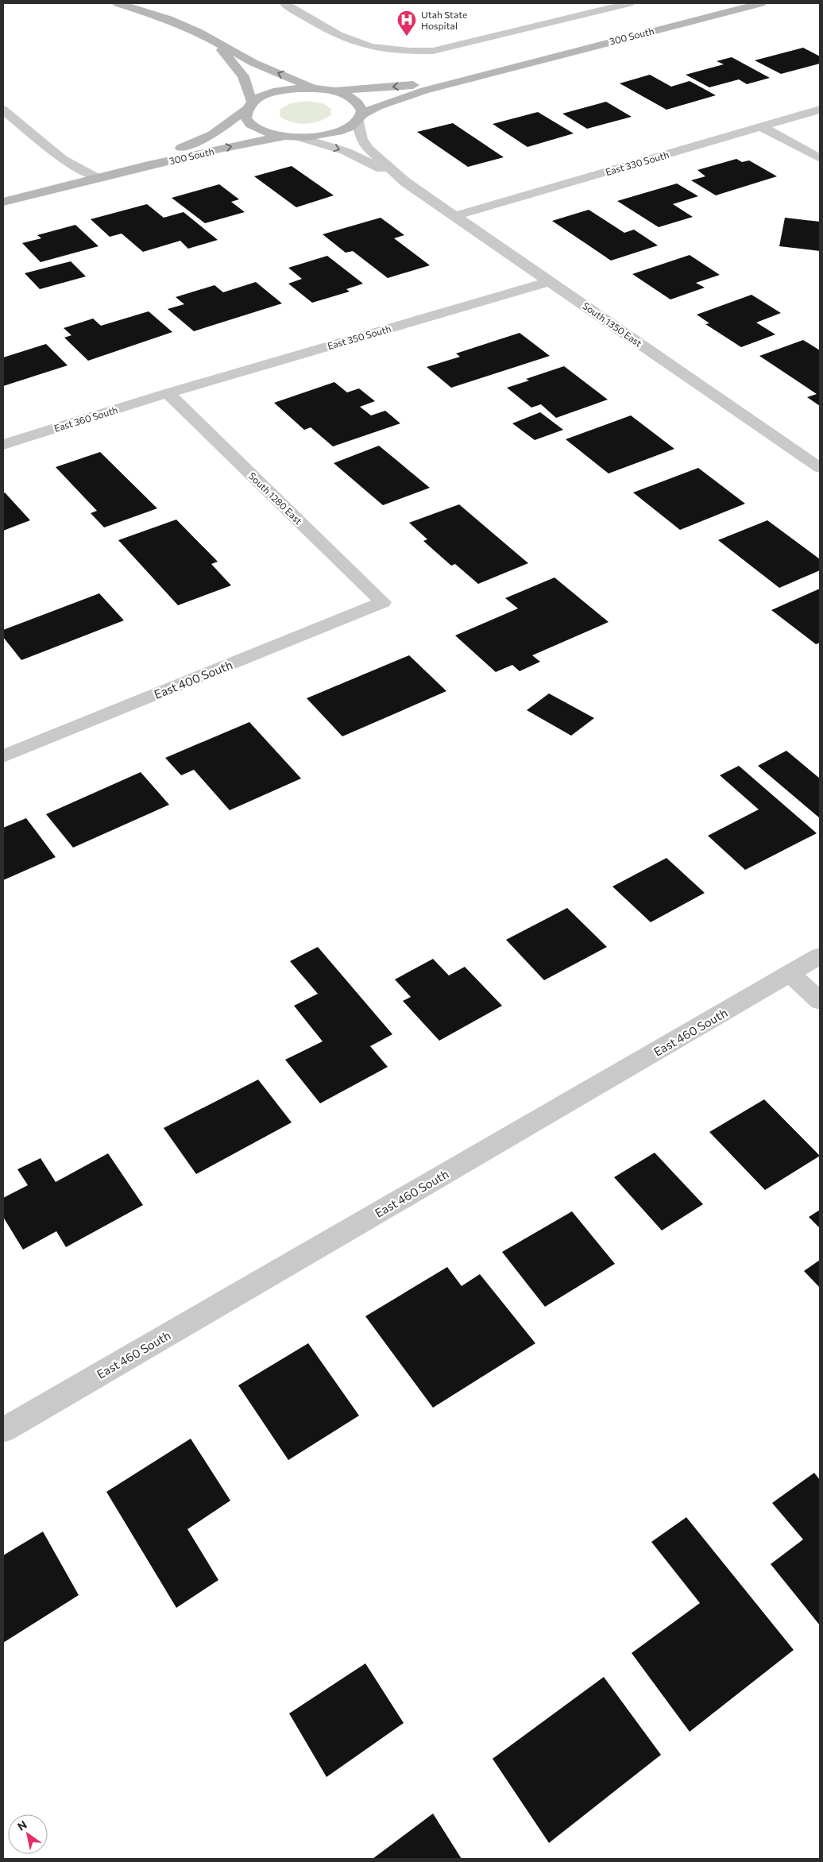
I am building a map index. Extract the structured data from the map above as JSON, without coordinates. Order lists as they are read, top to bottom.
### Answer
{
  "streets": {
    "street": [
      "300 South",
      "East 330 South",
      "South 1350 East",
      "East 350 South",
      "East 360 South",
      "South 1280 East",
      "East 400 South",
      "East 460 South"
    ]
  },
  "crossings": [
    ["300 South", "South 1350 East"],
    ["East 330 South", "South 1350 East"],
    ["South 1350 East", "East 350 South"],
    ["East 350 South", "East 360 South"],
    ["East 350 South", "South 1280 East"],
    ["East 360 South", "South 1280 East"],
    ["South 1280 East", "East 400 South"]
  ],
  "places": {
    "hospital": ["Utah State Hospital"]
  },
  "north": "top left"
}
